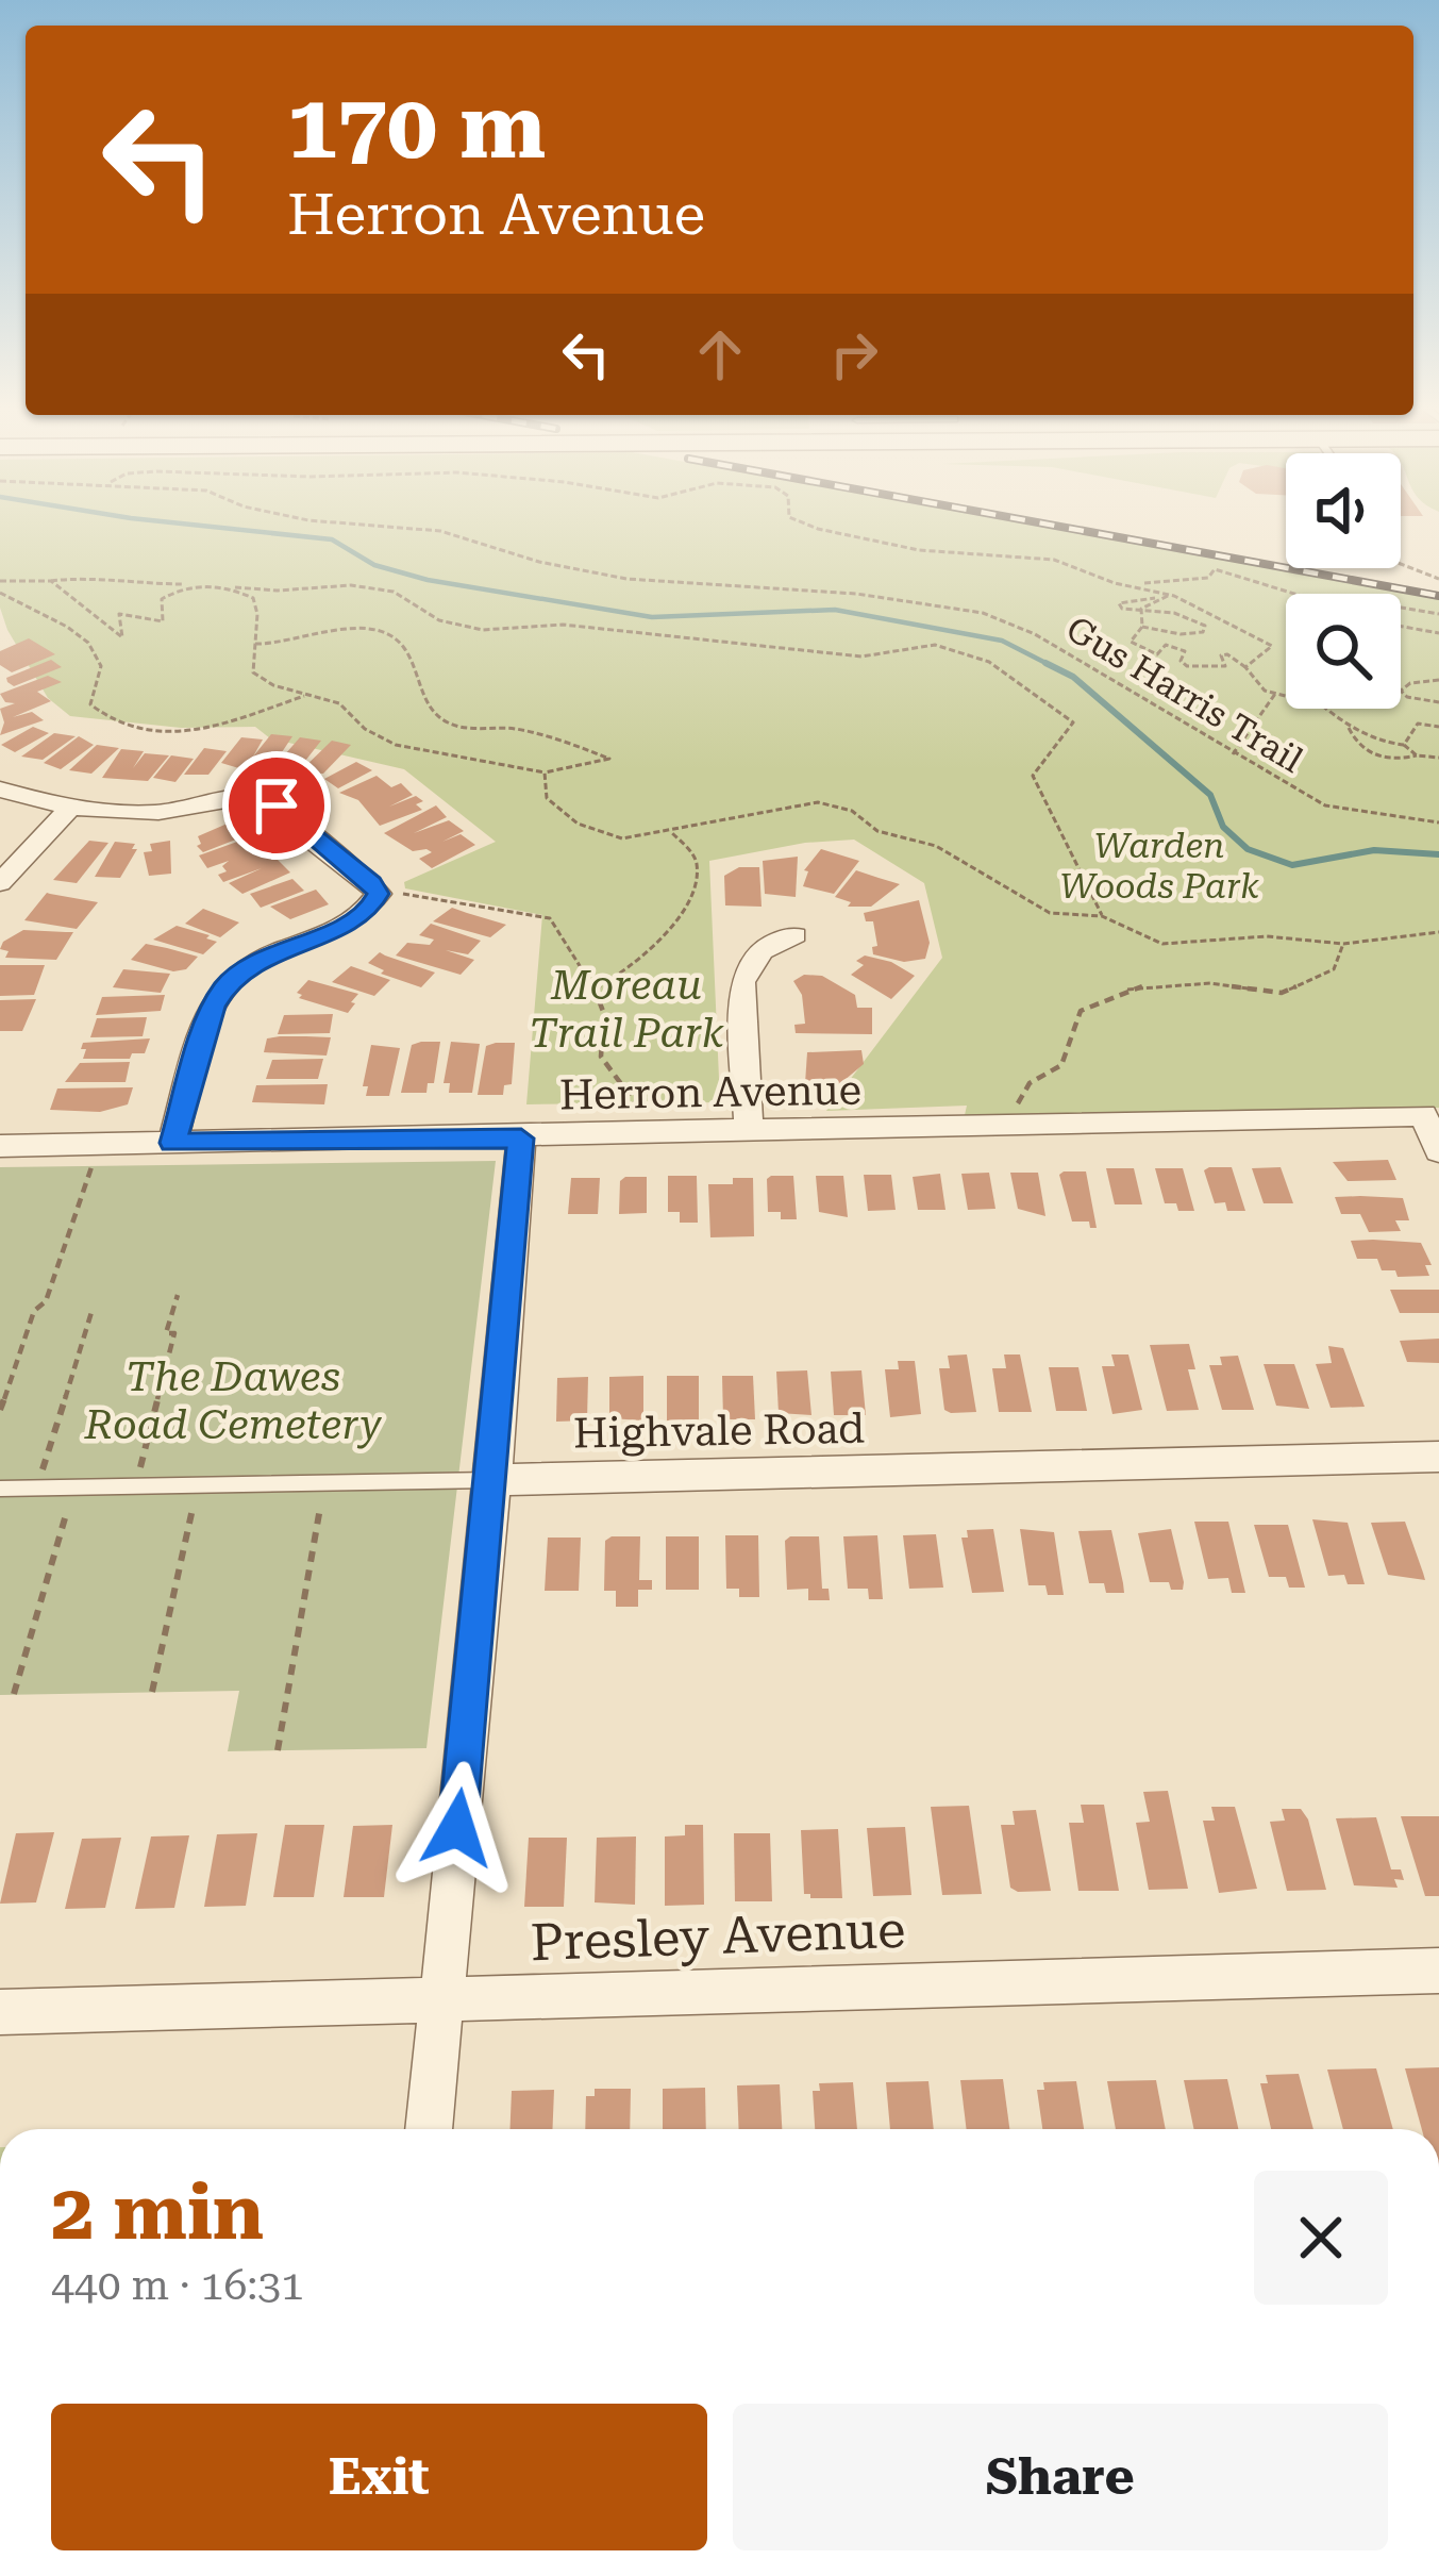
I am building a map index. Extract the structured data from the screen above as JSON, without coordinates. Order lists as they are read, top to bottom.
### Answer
{
  "streets": {
    "street": ["Herron Avenue", "Highvale Road", "Presley Avenue"],
    "path": ["Gus Harris Trail"]
  },
  "parks": ["Warden Woods Park", "Moreau Trail Park", "The Dawes Road Cemetery"],
  "page": {
    "turn": ["170 m", "Herron Avenue"],
    "heading": ["2 min", "440 m · 16:31"],
    "buttons": ["Exit", "Share"]
  }
}
